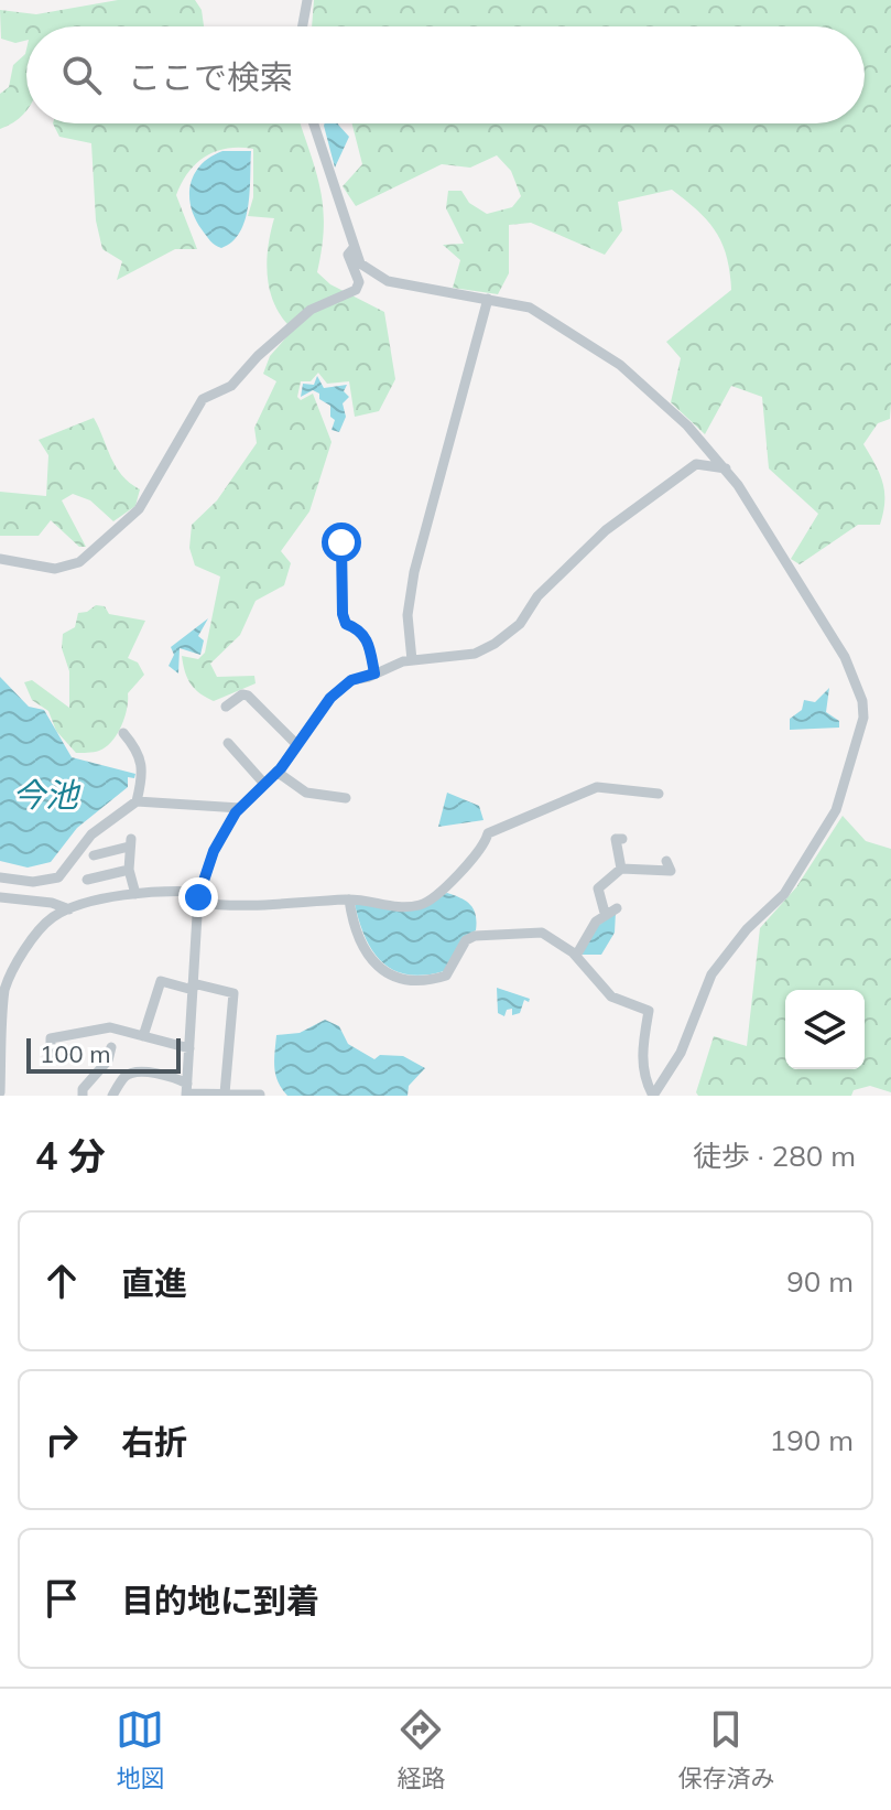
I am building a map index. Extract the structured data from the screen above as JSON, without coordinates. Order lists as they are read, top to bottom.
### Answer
{
  "water": ["今池"],
  "scale_bar": "100 m",
  "page": {
    "search": "ここで検索",
    "scale": "100 m",
    "heading": ["4 分", "徒歩 · 280 m"],
    "list": [
      ["直進", "90 m"],
      ["右折", "190 m"],
      "目的地に到着"
    ],
    "nav": ["地図", "経路", "保存済み"]
  }
}
